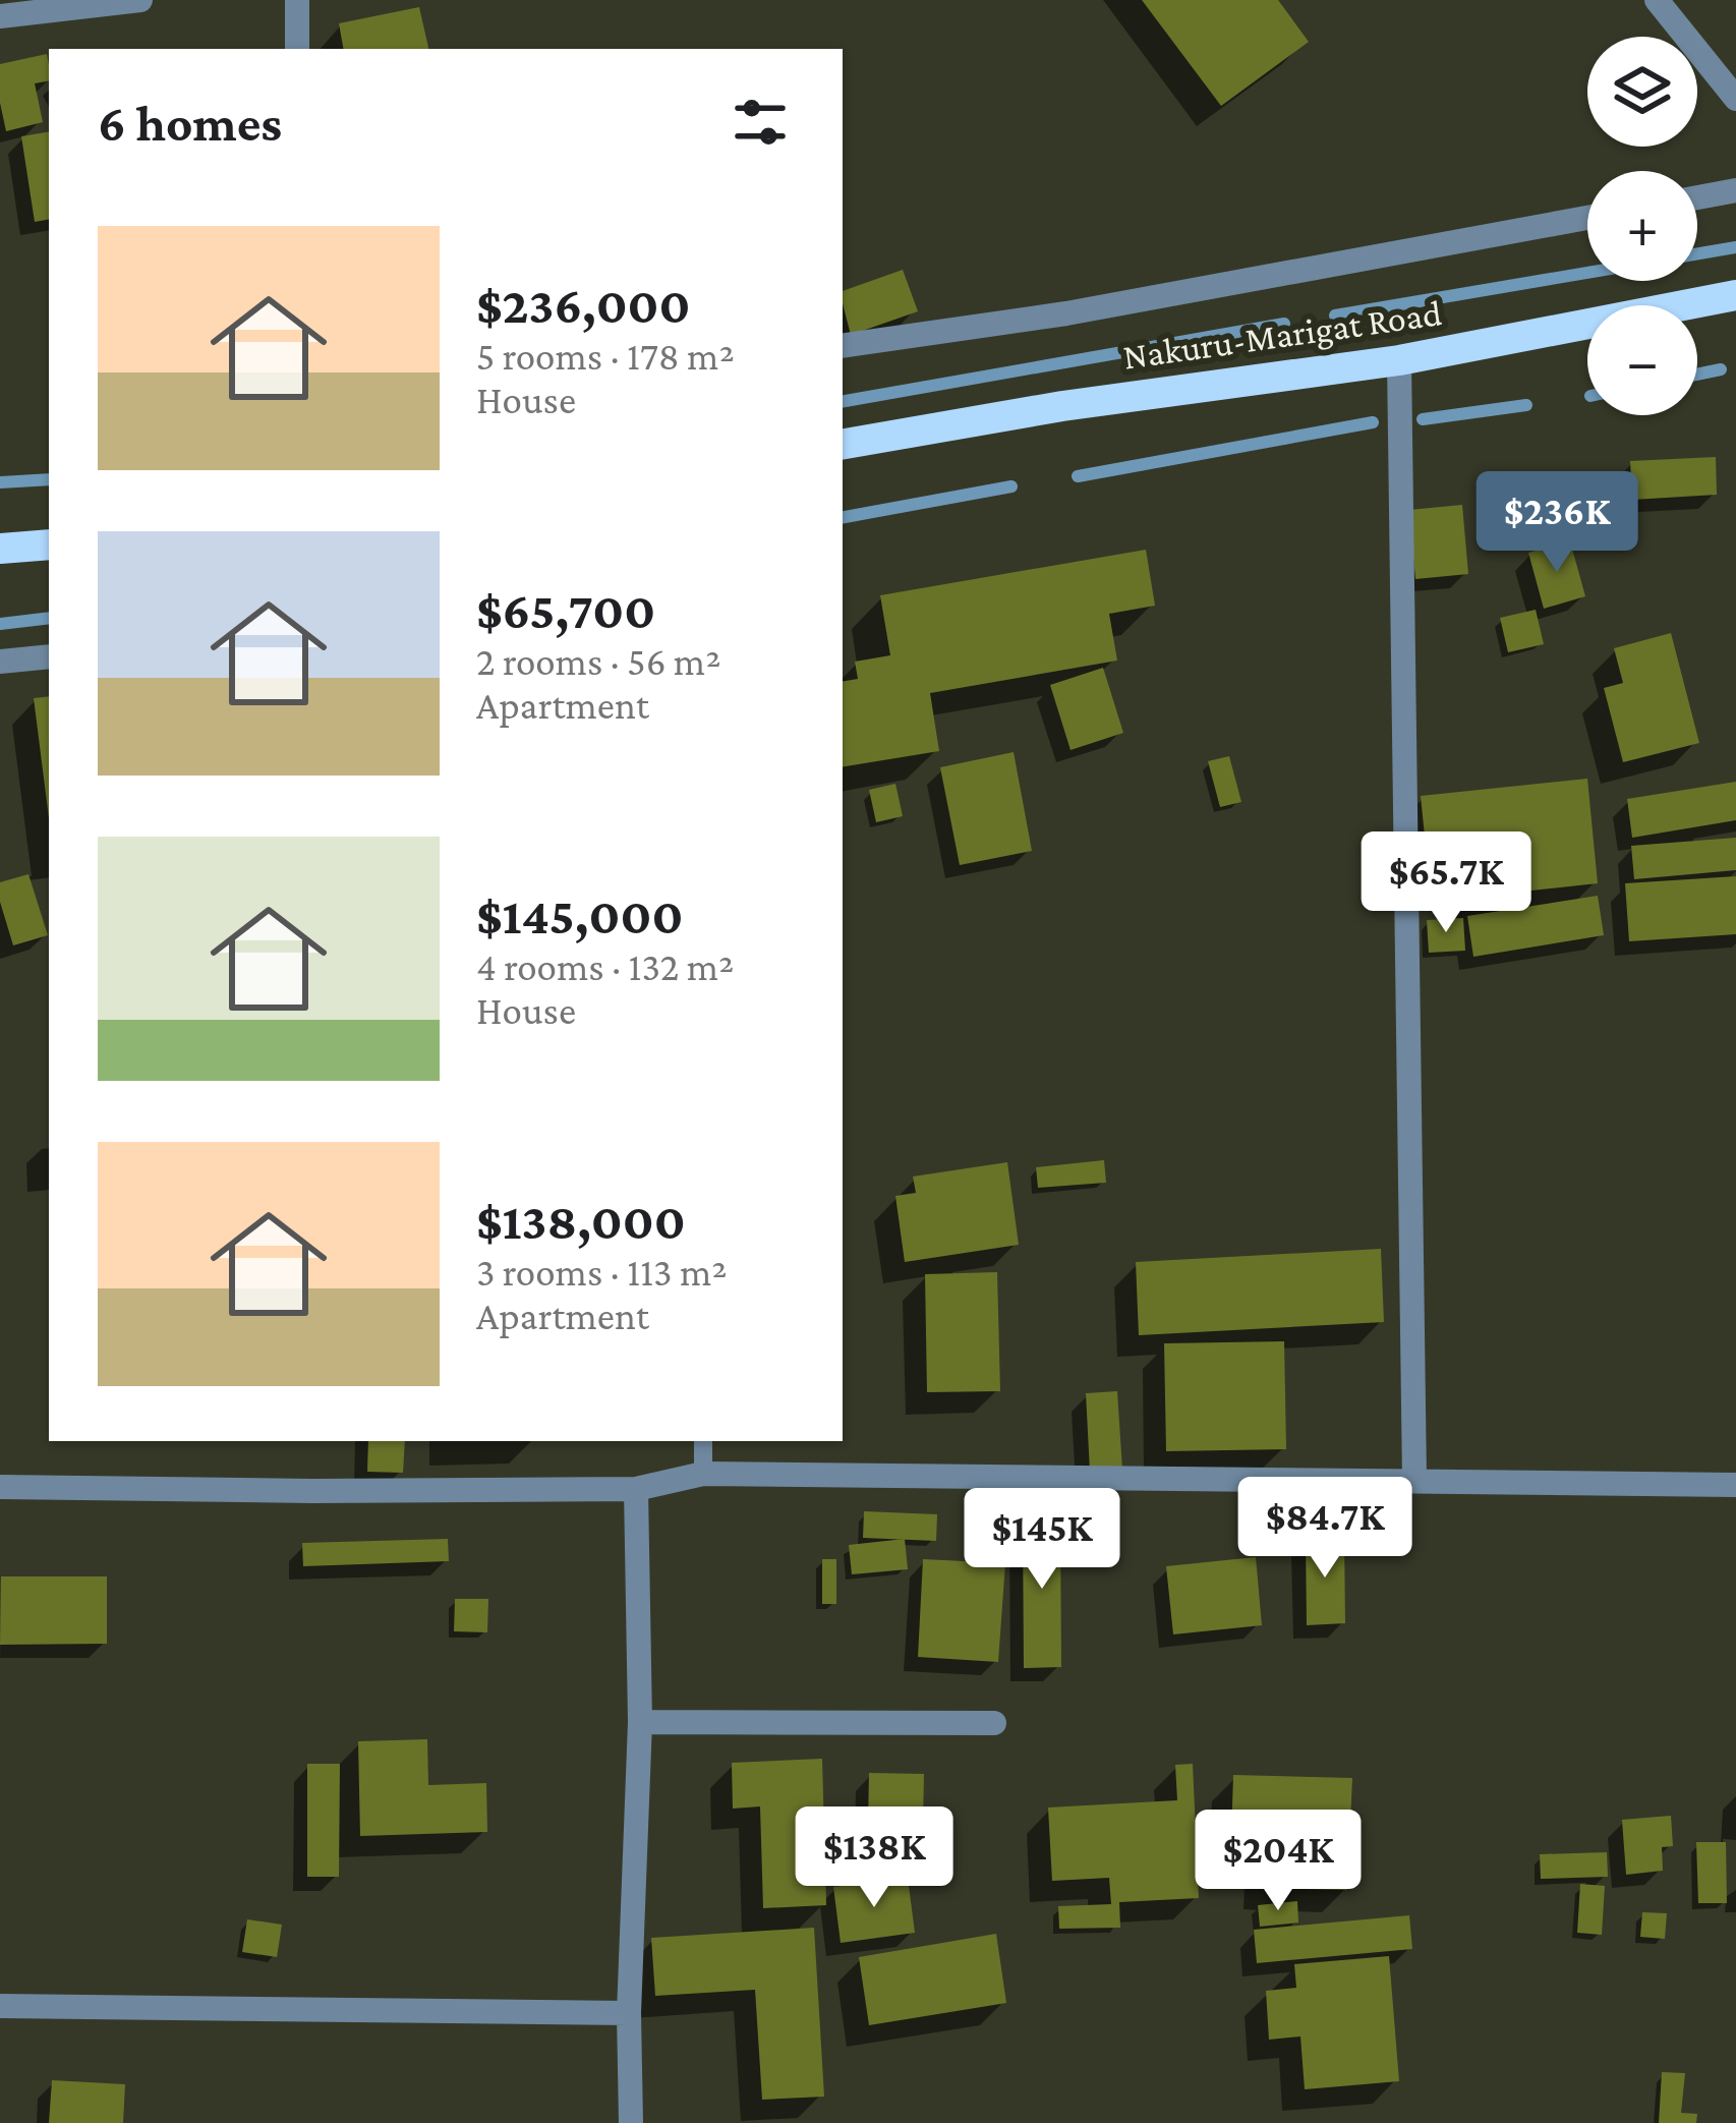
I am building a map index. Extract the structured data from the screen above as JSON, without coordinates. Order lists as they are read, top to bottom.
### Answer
{
  "streets": {
    "main road": ["Nakuru-Marigat Road"]
  },
  "page": {
    "map_buttons": ["+", "−"],
    "heading": "6 homes",
    "list": [
      {
        "name": "$236,000",
        "note": "5 rooms · 178 m² · House"
      },
      {
        "name": "$65,700",
        "note": "2 rooms · 56 m² · Apartment"
      },
      {
        "name": "$145,000",
        "note": "4 rooms · 132 m² · House"
      },
      {
        "name": "$138,000",
        "note": "3 rooms · 113 m² · Apartment"
      }
    ],
    "price": [
      "$236K",
      "$65.7K",
      "$84.7K",
      "$145K",
      "$138K",
      "$204K"
    ]
  }
}
